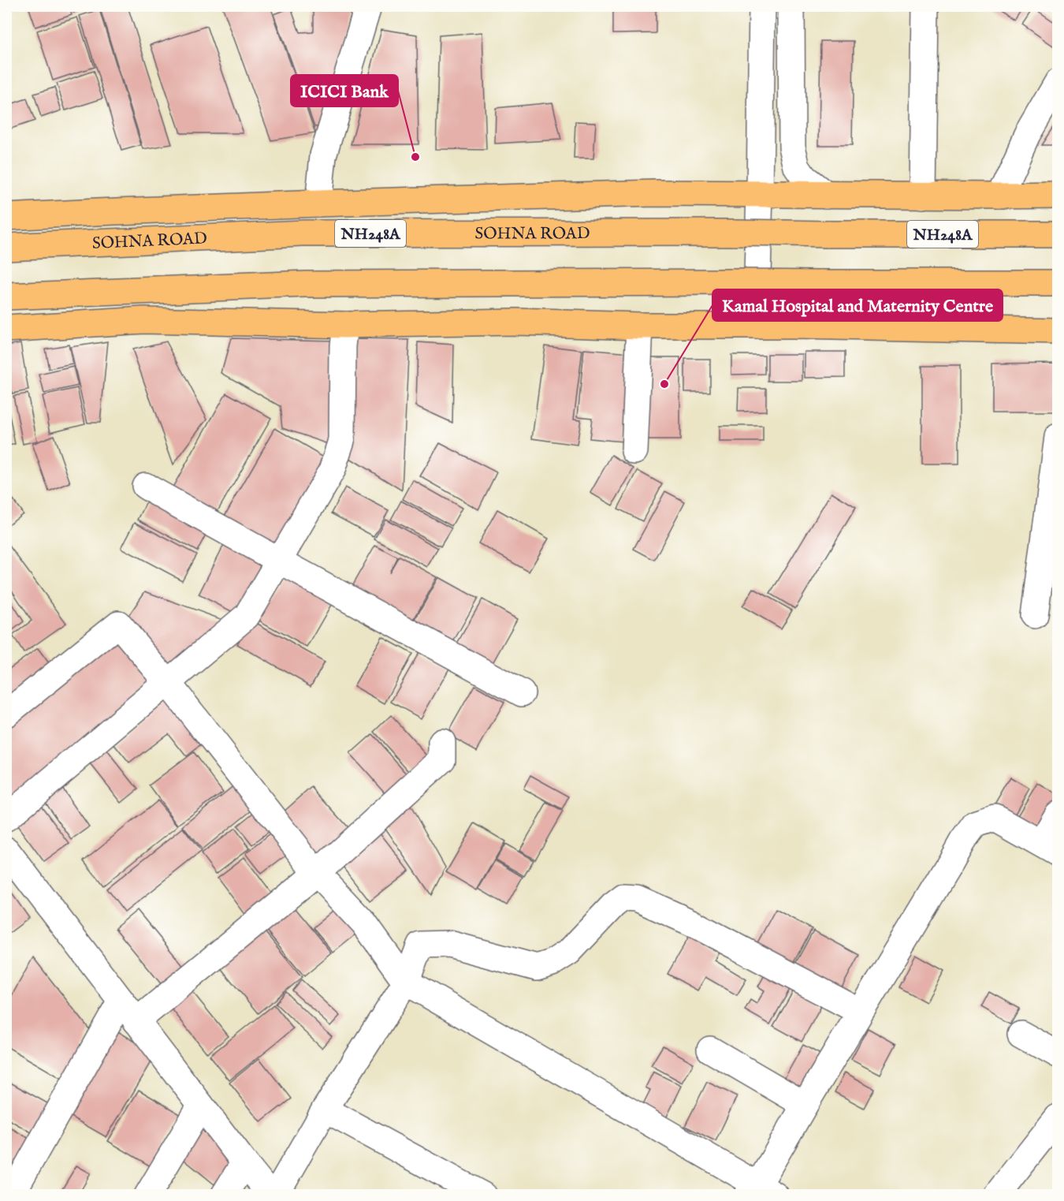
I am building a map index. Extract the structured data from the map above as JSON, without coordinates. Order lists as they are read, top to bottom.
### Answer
{
  "streets": {
    "main road": ["NH248A", "SOHNA ROAD"]
  },
  "places": ["ICICI Bank", "Kamal Hospital and Maternity Centre"]
}
